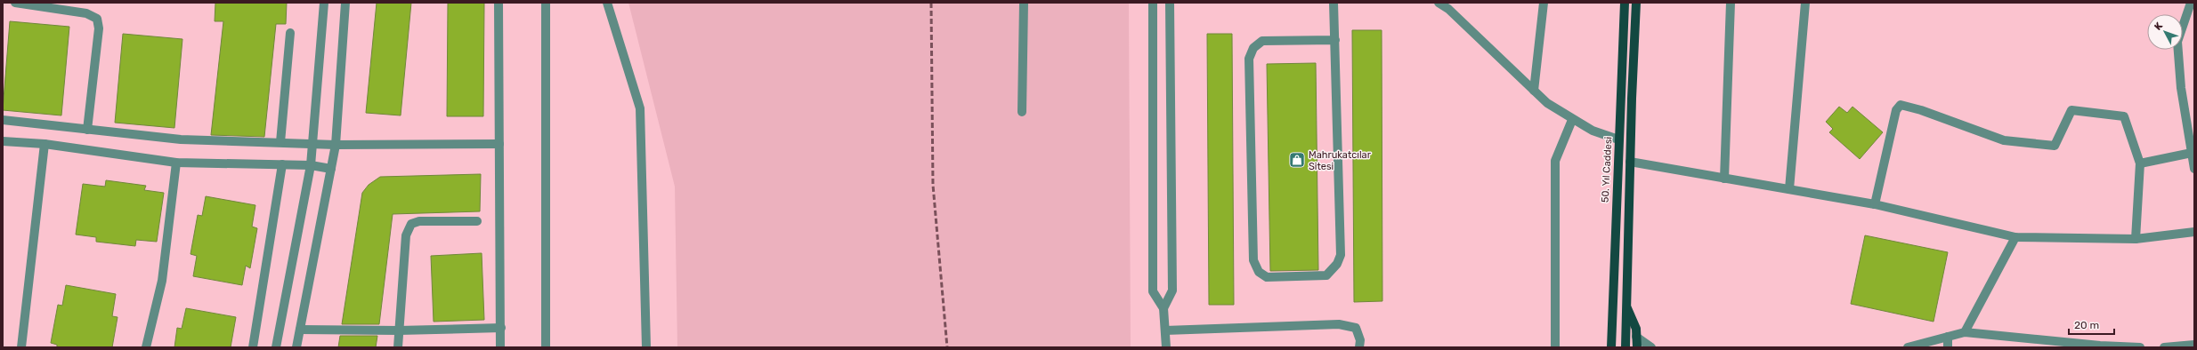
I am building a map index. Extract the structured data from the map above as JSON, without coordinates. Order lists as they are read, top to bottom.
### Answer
{
  "streets": {
    "main road": ["50. Yıl Caddesi"]
  },
  "places": {
    "shop": ["Mahrukatcılar Sitesi"]
  },
  "scale_bar": "20 m",
  "north": "top left"
}
